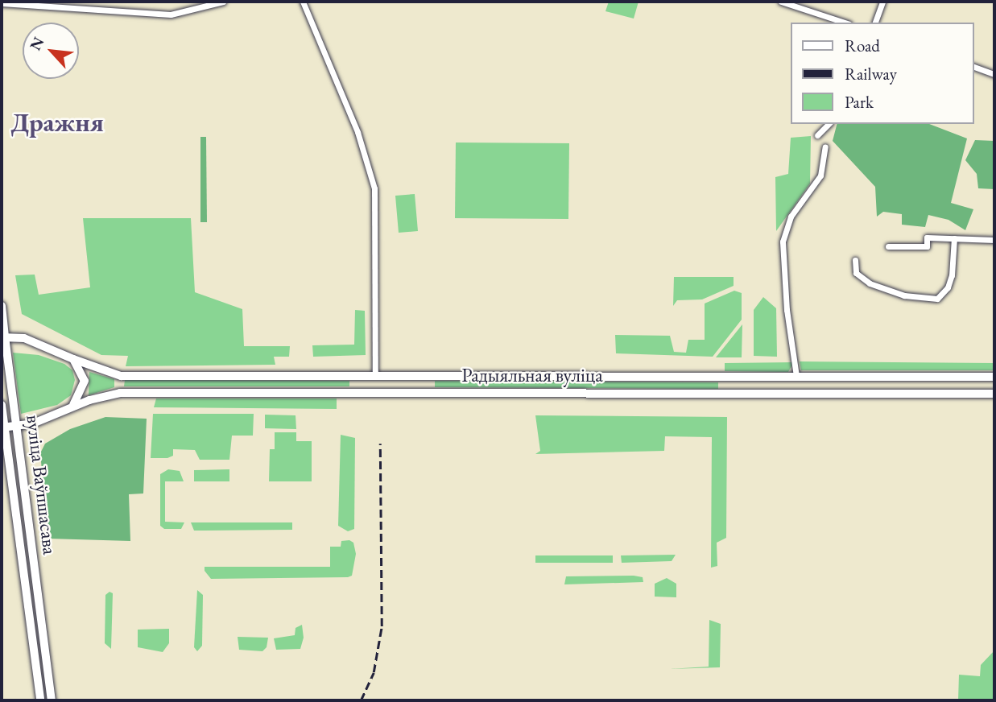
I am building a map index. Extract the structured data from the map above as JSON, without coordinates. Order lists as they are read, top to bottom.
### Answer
{
  "streets": {
    "main road": ["Радыяльная вуліца", "вуліца Ваўпшасава"]
  },
  "crossings": [
    ["Радыяльная вуліца", "вуліца Ваўпшасава"]
  ],
  "districts": ["Дражня"],
  "legend": ["Road", "Railway", "Park"],
  "north": "top left"
}
